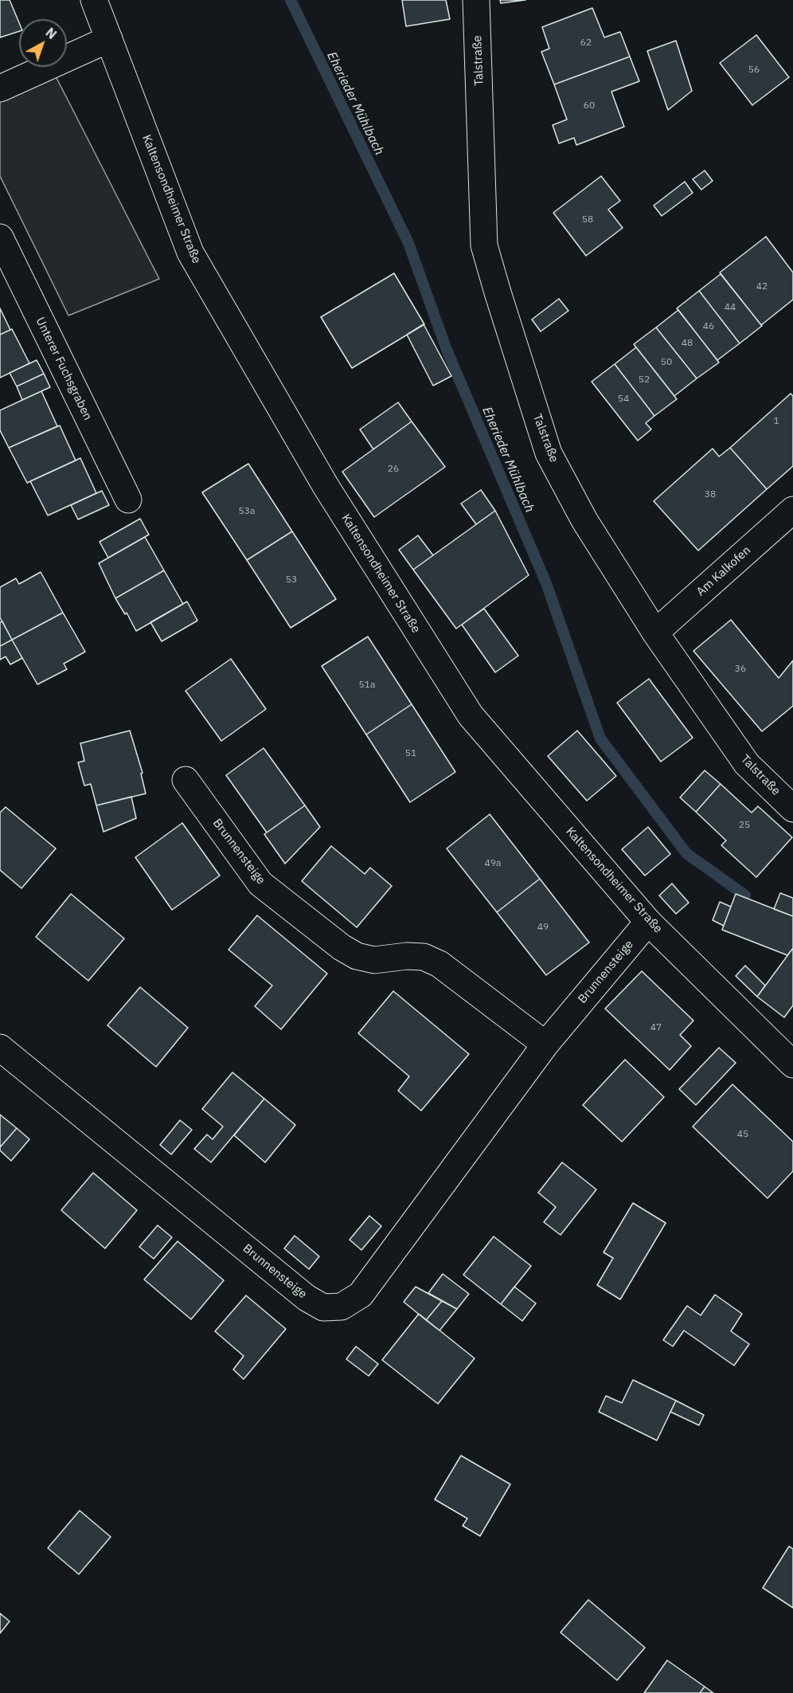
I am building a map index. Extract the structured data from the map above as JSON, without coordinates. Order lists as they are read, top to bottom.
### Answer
{
  "streets": {
    "street": [
      "Talstraße",
      "Kaltensondheimer Straße",
      "Unterer Fuchsgraben",
      "Am Kalkofen",
      "Brunnensteige"
    ]
  },
  "crossings": [
    ["Talstraße", "Am Kalkofen"],
    ["Kaltensondheimer Straße", "Brunnensteige"]
  ],
  "water": ["Eherieder Mühlbach"],
  "house_numbers": [
    "62",
    "56",
    "60",
    "58",
    "42",
    "44",
    "46",
    "48",
    "50",
    "52",
    "54",
    "1",
    "26",
    "38",
    "53a",
    "53",
    "36",
    "51a",
    "51",
    "25",
    "49a",
    "49",
    "47",
    "45"
  ],
  "north": "top right"
}
